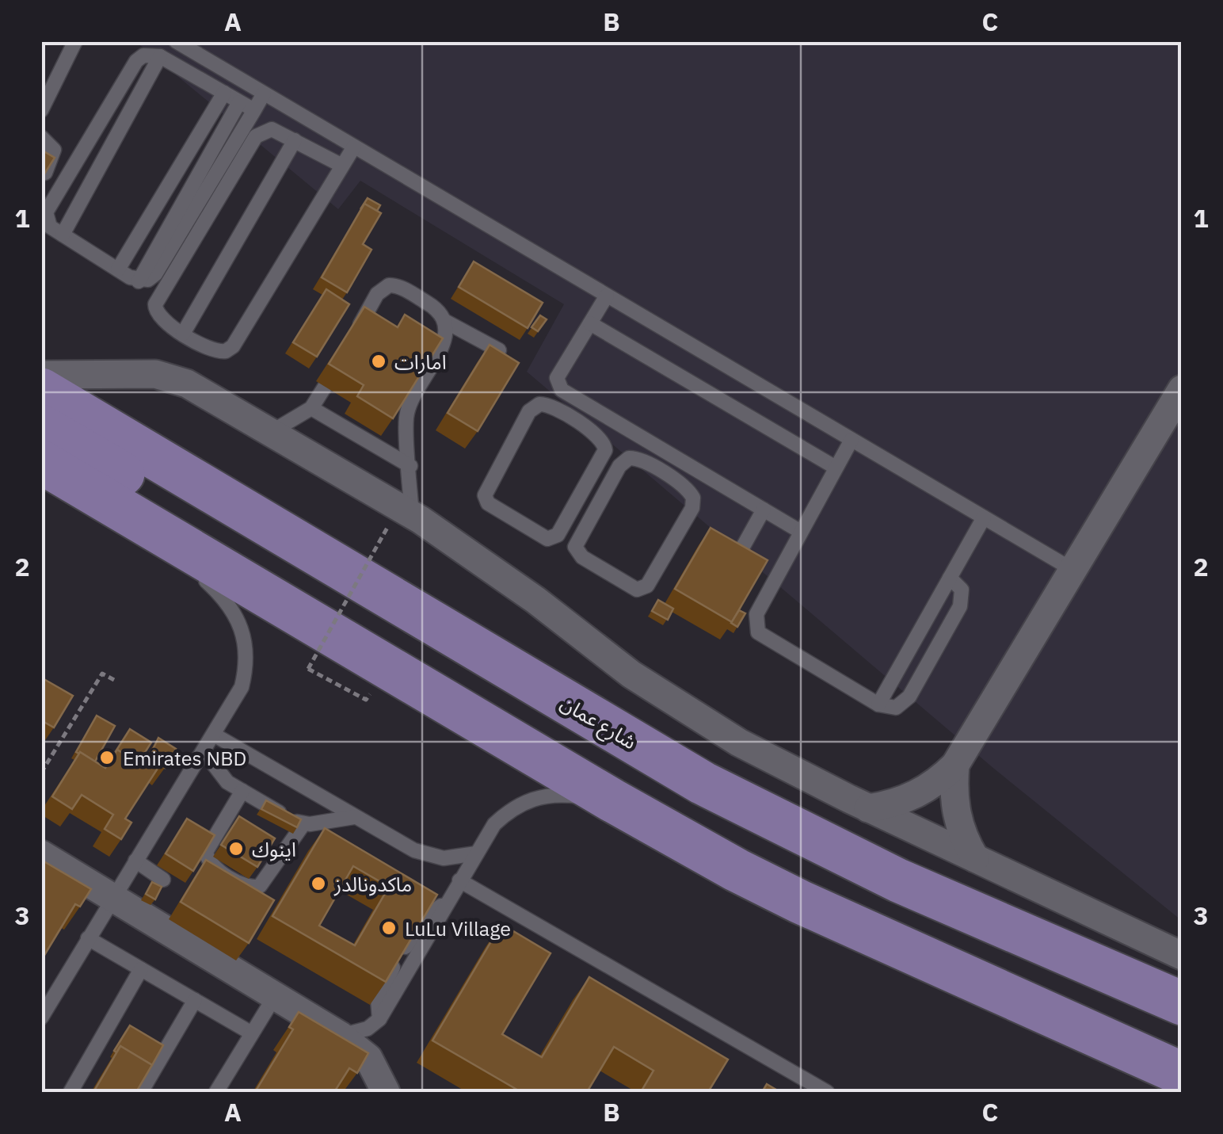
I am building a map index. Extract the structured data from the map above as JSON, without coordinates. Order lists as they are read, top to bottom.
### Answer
{
  "streets": {
    "main road": ["شارع عمان"]
  },
  "places": [
    "امارات",
    "Emirates NBD",
    "اينوك",
    "ماكدونالدز",
    "LuLu Village"
  ],
  "grid": {
    "columns": ["A", "B", "C"],
    "rows": ["1", "2", "3"]
  }
}
